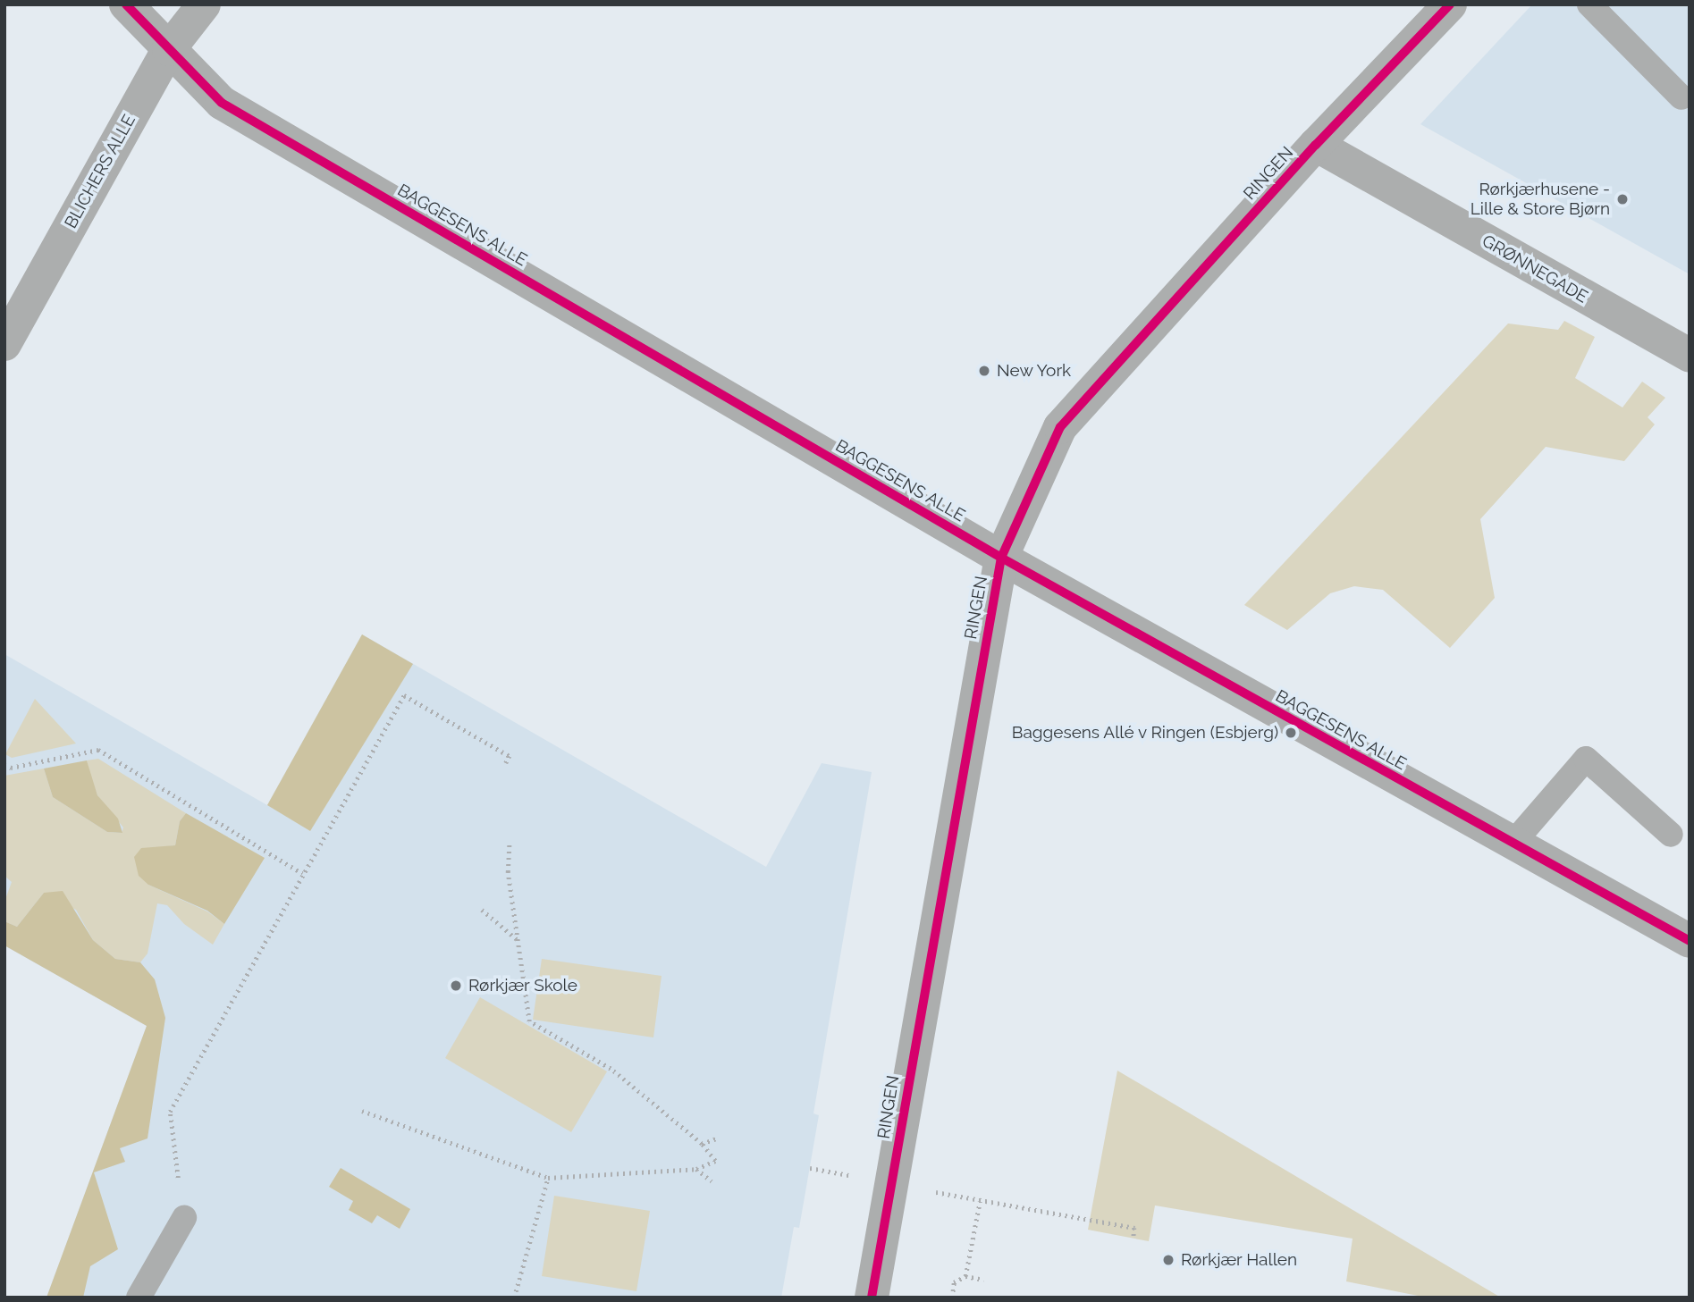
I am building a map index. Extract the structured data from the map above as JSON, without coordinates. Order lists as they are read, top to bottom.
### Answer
{
  "streets": {
    "street": [
      "BLICHERS ALLE",
      "RINGEN",
      "BAGGESENS ALLE",
      "GRØNNEGADE"
    ]
  },
  "crossings": [
    ["BLICHERS ALLE", "BAGGESENS ALLE"],
    ["RINGEN", "BAGGESENS ALLE"],
    ["RINGEN", "GRØNNEGADE"]
  ],
  "places": [
    "Rørkjærhusene - Lille & Store Bjørn",
    "New York",
    "Baggesens Allé v Ringen (Esbjerg)",
    "Rørkjær Skole",
    "Rørkjær Hallen"
  ]
}
